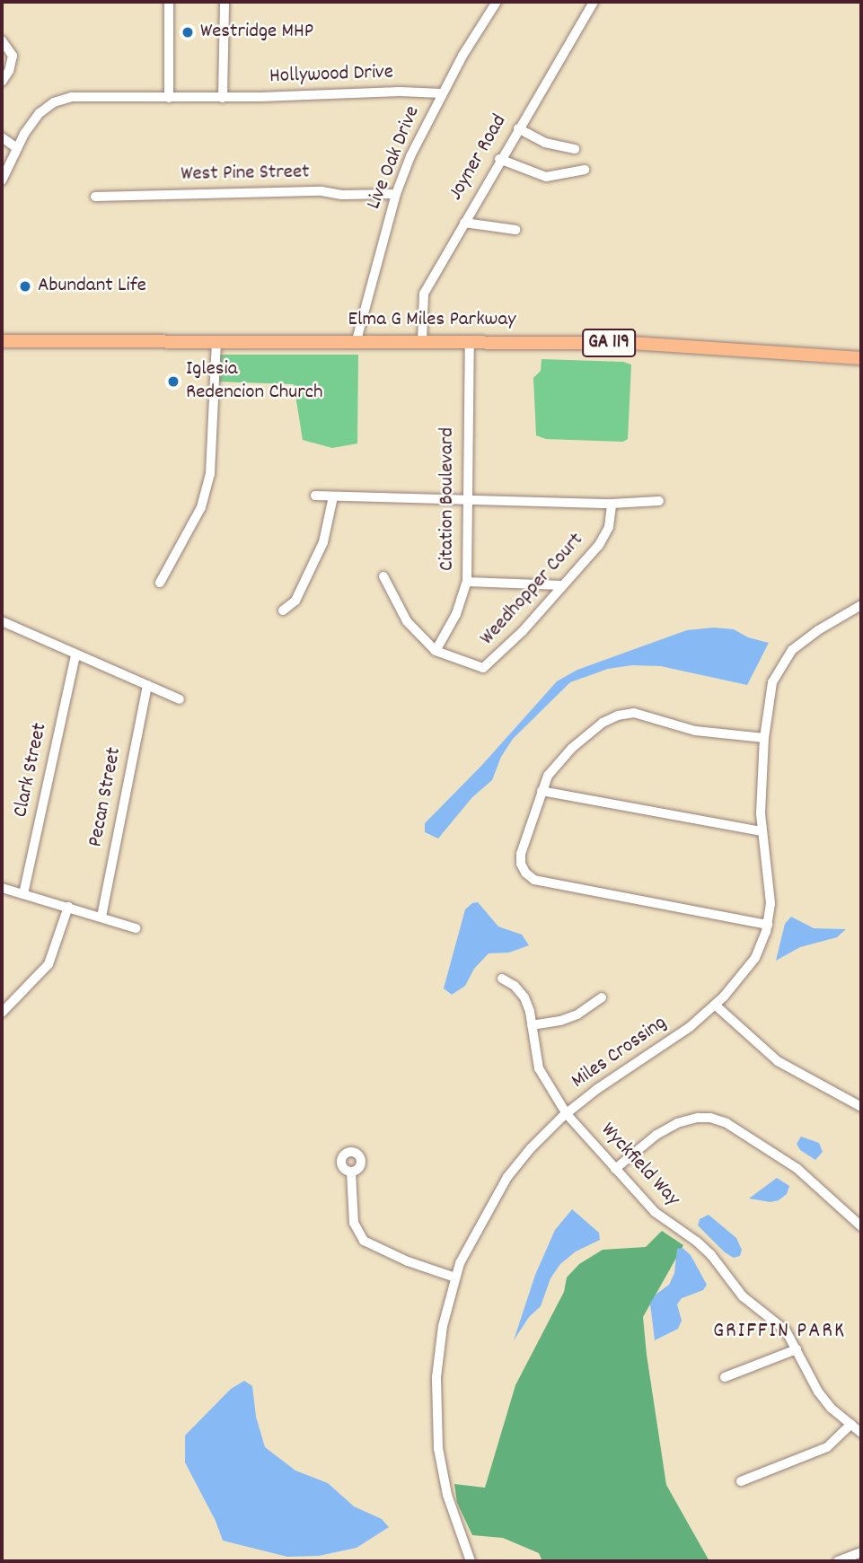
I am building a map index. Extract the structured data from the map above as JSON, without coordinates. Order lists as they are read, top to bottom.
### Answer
{
  "streets": {
    "main road": ["Elma G Miles Parkway", "GA 119"],
    "street": [
      "Hollywood Drive",
      "Live Oak Drive",
      "Joyner Road",
      "West Pine Street",
      "Citation Boulevard",
      "Weedhopper Court",
      "Clark Street",
      "Pecan Street",
      "Miles Crossing",
      "Wyckfield Way"
    ]
  },
  "crossings": [
    ["Hollywood Drive", "Live Oak Drive"],
    ["Live Oak Drive", "West Pine Street"],
    ["Live Oak Drive", "Elma G Miles Parkway"],
    ["Joyner Road", "Elma G Miles Parkway"],
    ["Elma G Miles Parkway", "Citation Boulevard"],
    ["Citation Boulevard", "Weedhopper Court"],
    ["Miles Crossing", "Wyckfield Way"]
  ],
  "districts": ["GRIFFIN PARK"],
  "places": ["Westridge MHP", "Abundant Life", "Iglesia Redencion Church"]
}
